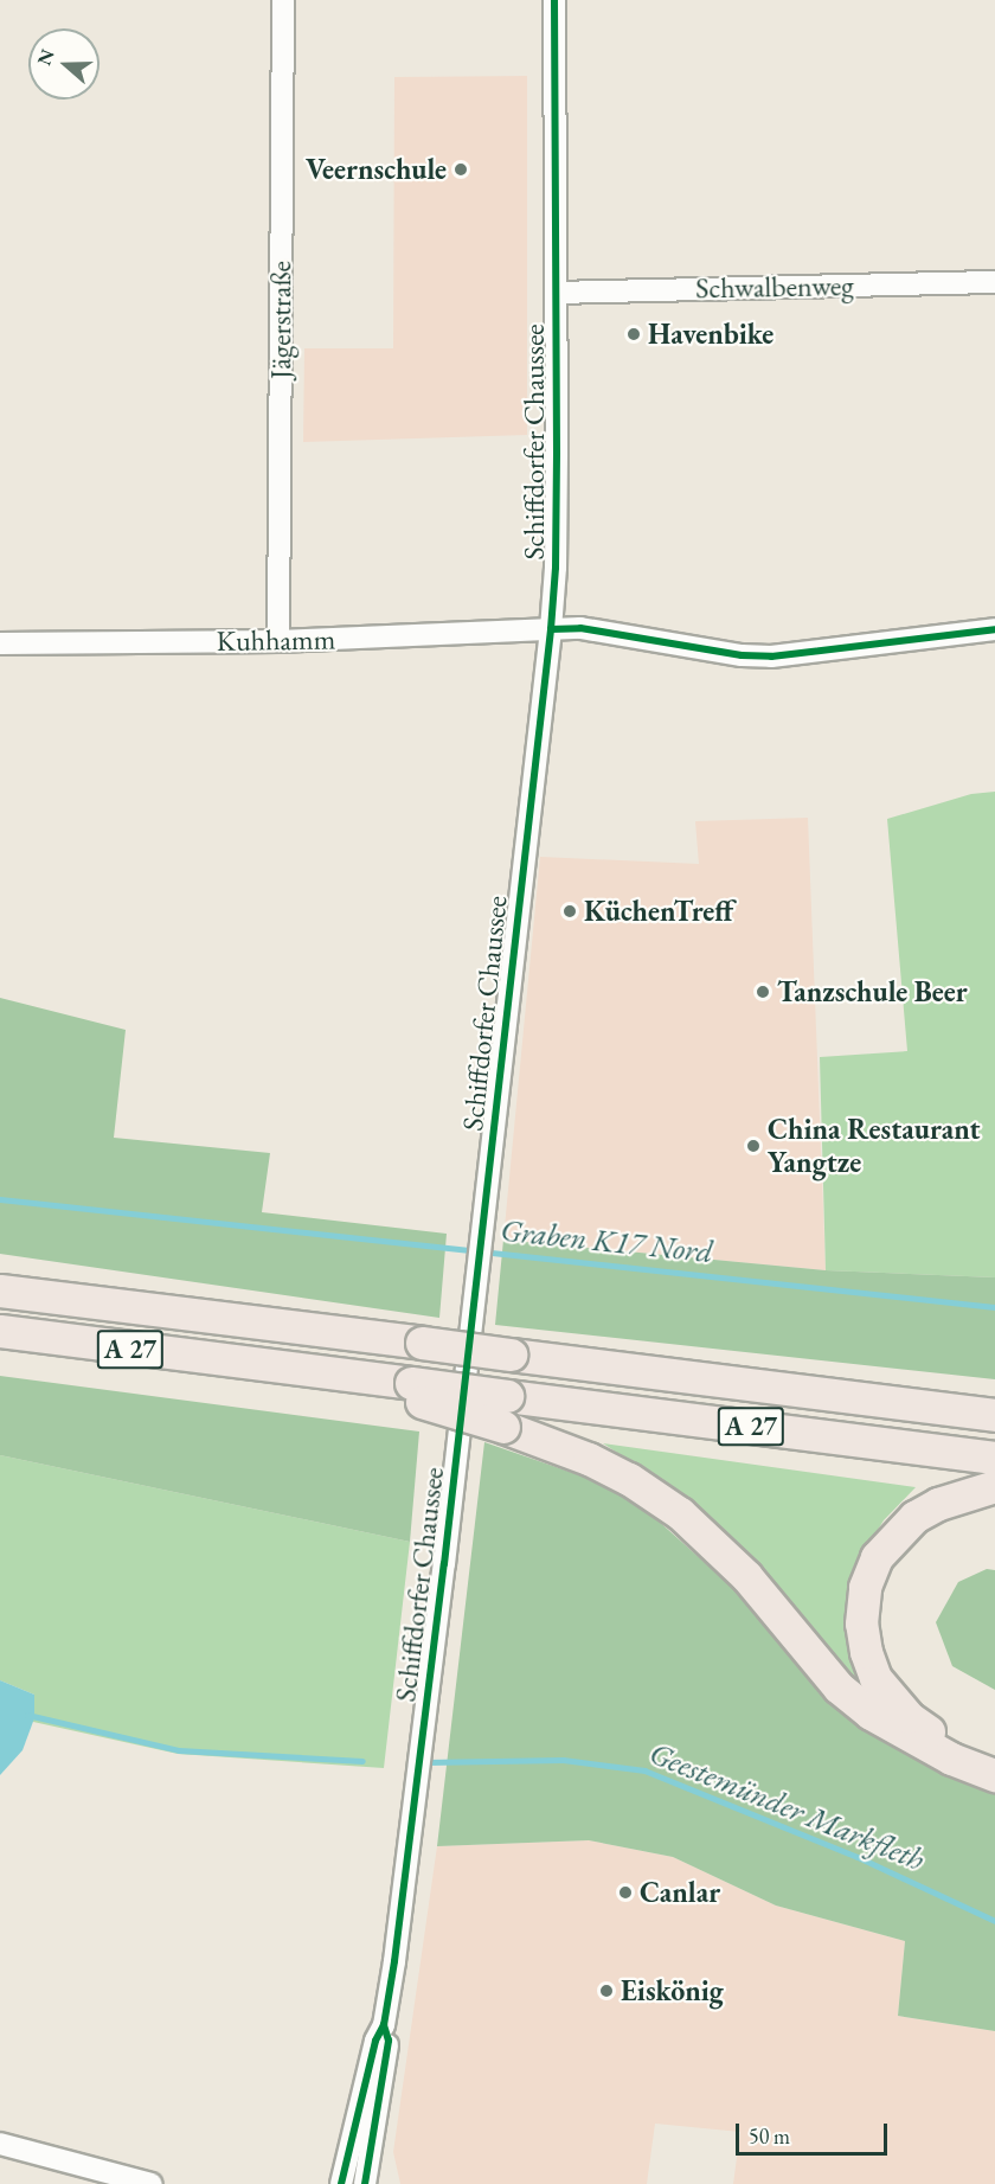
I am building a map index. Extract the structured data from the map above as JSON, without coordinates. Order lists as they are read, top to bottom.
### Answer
{
  "streets": {
    "highway": ["A 27"],
    "street": [
      "Schwalbenweg",
      "Jägerstraße",
      "Schiffdorfer Chaussee",
      "Kuhhamm"
    ]
  },
  "crossings": [
    ["Schwalbenweg", "Schiffdorfer Chaussee"],
    ["Jägerstraße", "Kuhhamm"],
    ["Schiffdorfer Chaussee", "Kuhhamm"]
  ],
  "water": ["Graben K17 Nord", "Geestemünder Markfleth"],
  "places": [
    "Veernschule",
    "Havenbike",
    "KüchenTreff",
    "Tanzschule Beer",
    "China Restaurant Yangtze",
    "Canlar",
    "Eiskönig"
  ],
  "scale_bar": "50 m",
  "north": "left"
}
